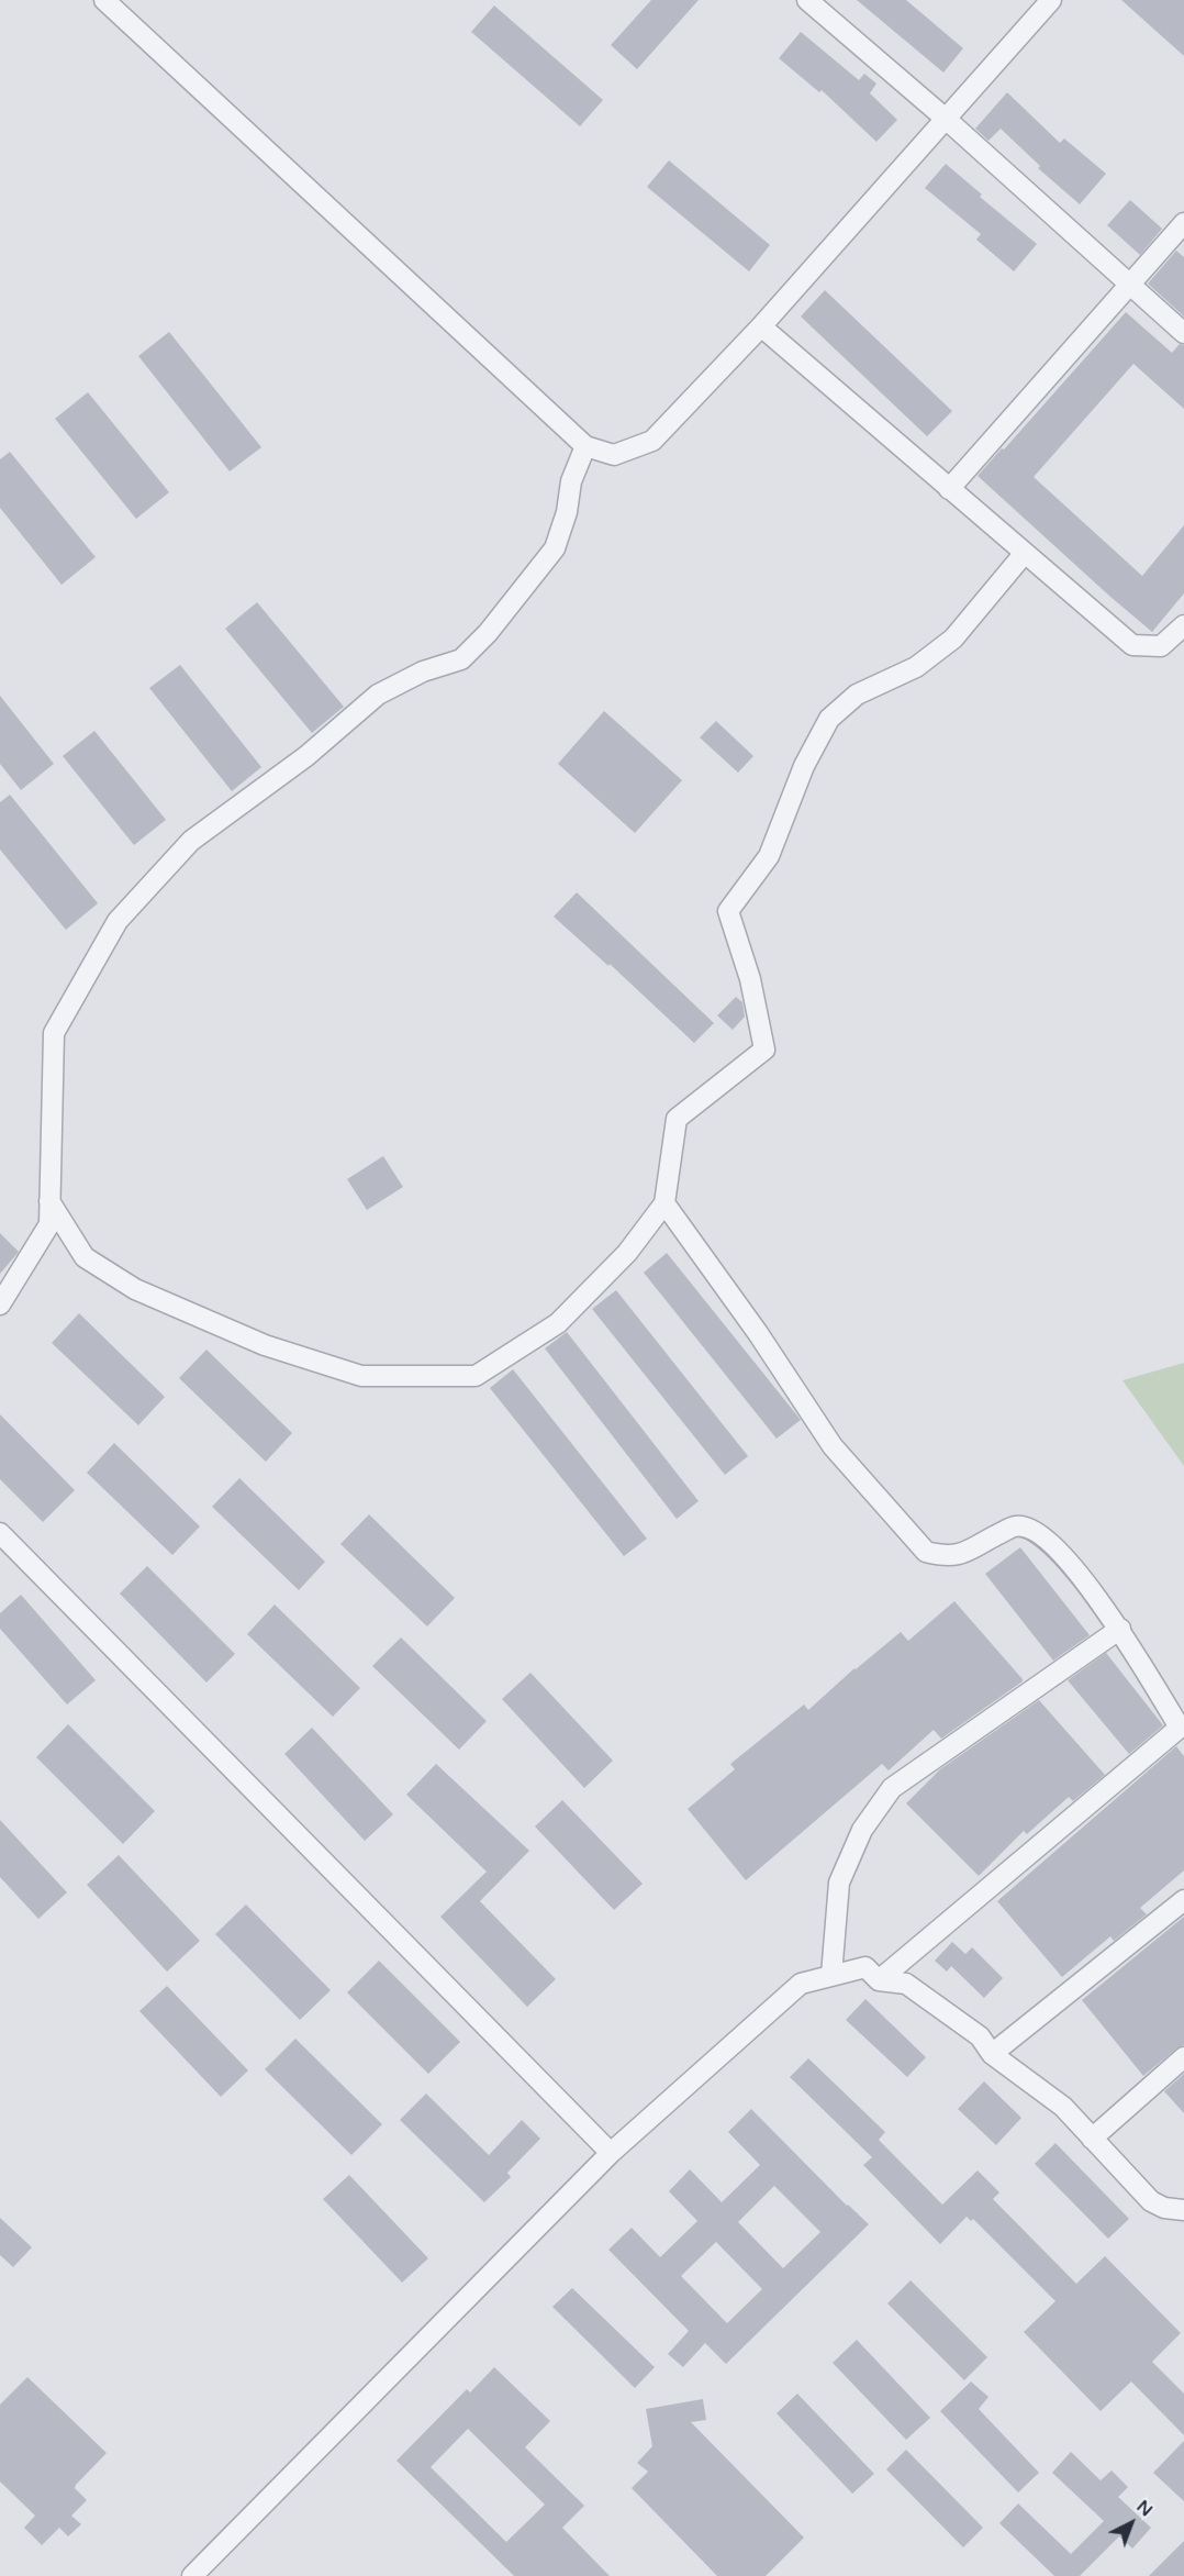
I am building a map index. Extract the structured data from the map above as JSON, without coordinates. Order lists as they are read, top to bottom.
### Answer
{
  "north": "top right"
}
